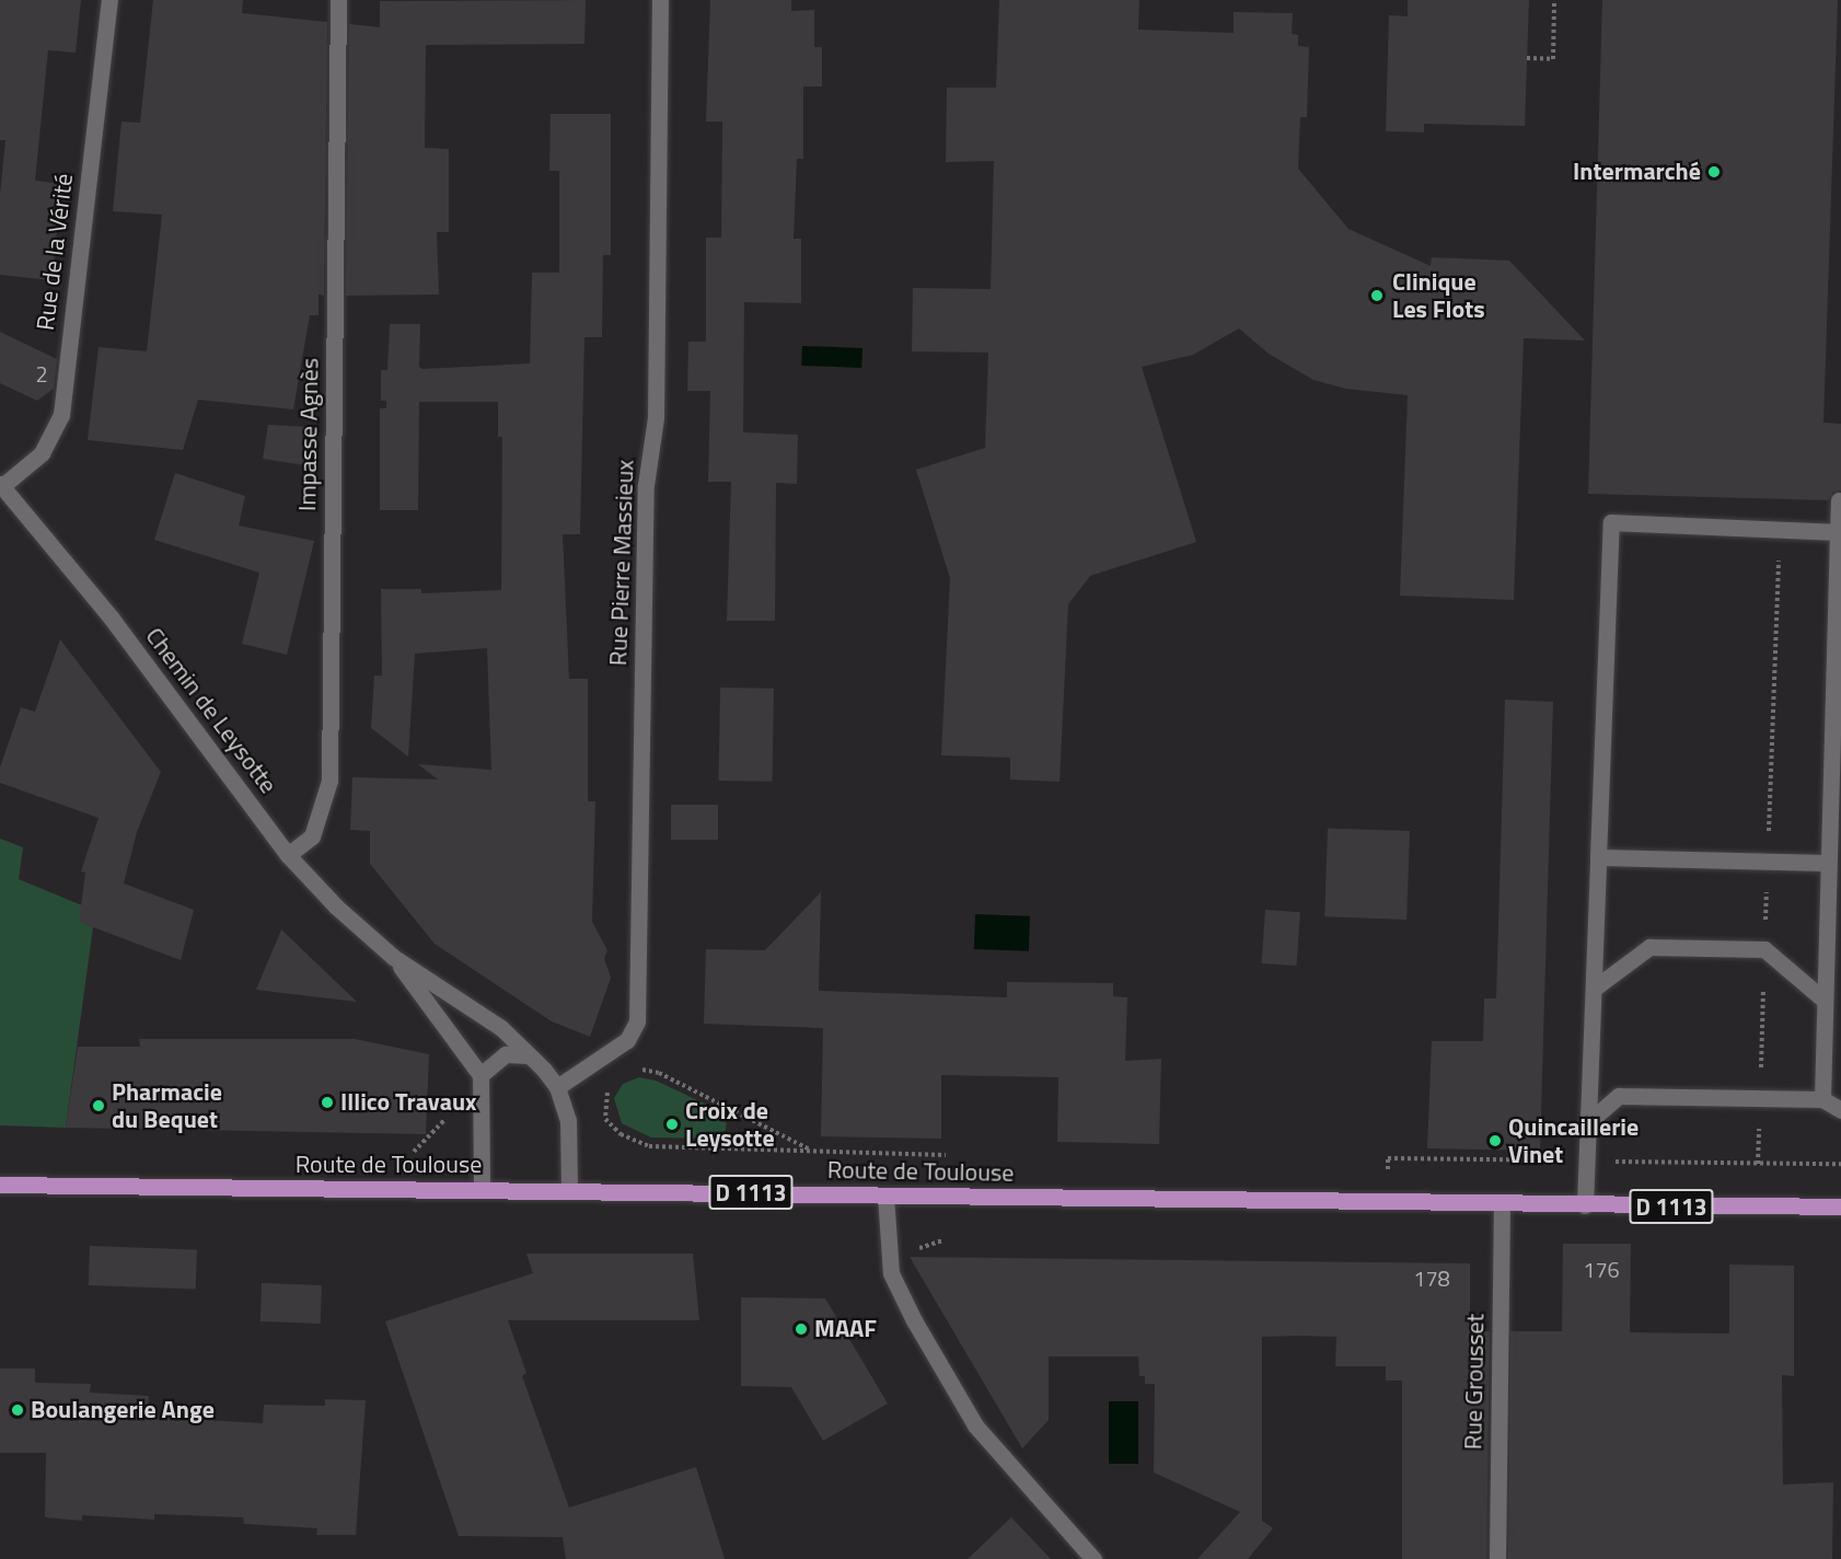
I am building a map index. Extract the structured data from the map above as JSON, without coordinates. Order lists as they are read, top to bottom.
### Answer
{
  "streets": {
    "main road": ["Route de Toulouse", "D 1113"],
    "street": [
      "Rue de la Vérité",
      "Impasse Agnès",
      "Rue Pierre Massieux",
      "Chemin de Leysotte",
      "Rue Grousset"
    ]
  },
  "crossings": [
    ["Rue de la Vérité", "Chemin de Leysotte"],
    ["Impasse Agnès", "Chemin de Leysotte"],
    ["Rue Pierre Massieux", "Chemin de Leysotte"],
    ["Chemin de Leysotte", "Route de Toulouse"],
    ["Route de Toulouse", "Rue Grousset"]
  ],
  "places": [
    "Intermarché",
    "Clinique Les Flots",
    "Illico Travaux",
    "Pharmacie du Bequet",
    "Croix de Leysotte",
    "Quincaillerie Vinet",
    "MAAF",
    "Boulangerie Ange"
  ],
  "house_numbers": ["2", "176", "178"]
}
